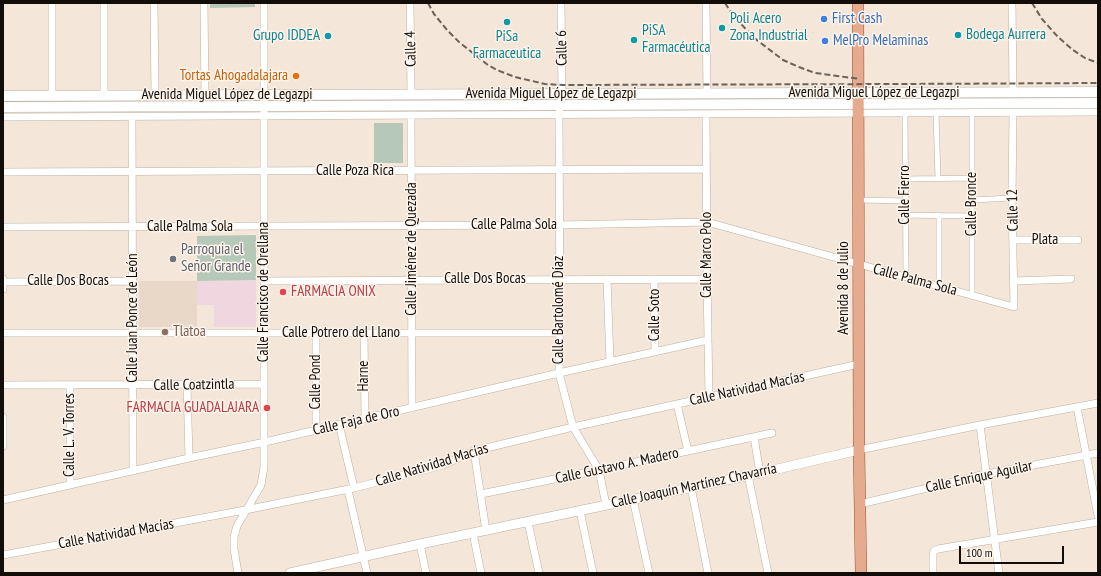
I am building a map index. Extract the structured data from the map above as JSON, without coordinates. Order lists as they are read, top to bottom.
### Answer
{
  "streets": {
    "main road": ["Avenida Miguel López de Legazpi", "Avenida 8 de Julio"],
    "street": [
      "Calle 6",
      "Calle 4",
      "Calle Poza Rica",
      "Calle Fierro",
      "Calle Bronce",
      "Calle 12",
      "Calle Palma Sola",
      "Plata",
      "Calle Jiménez de Quezada",
      "Calle Marco Polo",
      "Calle Dos Bocas",
      "Calle Francisco de Orellana",
      "Calle Bartolomé Díaz",
      "Calle Soto",
      "Calle Juan Ponce de León",
      "Calle Potrero del Llano",
      "Harne",
      "Calle Pond",
      "Calle Coatzintla",
      "Calle Natividad Macías",
      "Calle Faja de Oro",
      "Calle L. V. Torres",
      "Calle Gustavo A. Madero",
      "Calle Enrique Aguilar",
      "Calle Joaquín Martínez Chavarría"
    ]
  },
  "crossings": [
    ["Calle 6", "Avenida Miguel López de Legazpi"],
    ["Calle 6", "Calle Bartolomé Díaz"],
    ["Calle 4", "Avenida Miguel López de Legazpi"],
    ["Avenida Miguel López de Legazpi", "Calle Fierro"],
    ["Avenida Miguel López de Legazpi", "Calle Bronce"],
    ["Avenida Miguel López de Legazpi", "Calle 12"],
    ["Avenida Miguel López de Legazpi", "Calle Jiménez de Quezada"],
    ["Avenida Miguel López de Legazpi", "Calle Marco Polo"],
    ["Avenida Miguel López de Legazpi", "Avenida 8 de Julio"],
    ["Avenida Miguel López de Legazpi", "Calle Francisco de Orellana"],
    ["Avenida Miguel López de Legazpi", "Calle Bartolomé Díaz"],
    ["Avenida Miguel López de Legazpi", "Calle Juan Ponce de León"],
    ["Calle Poza Rica", "Calle Jiménez de Quezada"],
    ["Calle Poza Rica", "Calle Marco Polo"],
    ["Calle Poza Rica", "Calle Francisco de Orellana"],
    ["Calle Poza Rica", "Calle Bartolomé Díaz"],
    ["Calle Poza Rica", "Calle Juan Ponce de León"],
    ["Calle Fierro", "Calle Palma Sola"],
    ["Calle Bronce", "Calle Palma Sola"],
    ["Calle 12", "Calle Palma Sola"],
    ["Calle 12", "Plata"],
    ["Calle Palma Sola", "Calle Jiménez de Quezada"],
    ["Calle Palma Sola", "Calle Marco Polo"],
    ["Calle Palma Sola", "Avenida 8 de Julio"],
    ["Calle Palma Sola", "Calle Francisco de Orellana"],
    ["Calle Palma Sola", "Calle Bartolomé Díaz"],
    ["Calle Palma Sola", "Calle Juan Ponce de León"],
    ["Calle Jiménez de Quezada", "Calle Dos Bocas"],
    ["Calle Jiménez de Quezada", "Calle Potrero del Llano"],
    ["Calle Jiménez de Quezada", "Calle Faja de Oro"],
    ["Calle Marco Polo", "Calle Dos Bocas"],
    ["Calle Marco Polo", "Calle Natividad Macías"],
    ["Calle Marco Polo", "Calle Faja de Oro"],
    ["Calle Dos Bocas", "Calle Francisco de Orellana"],
    ["Calle Dos Bocas", "Calle Bartolomé Díaz"],
    ["Calle Dos Bocas", "Calle Soto"],
    ["Calle Dos Bocas", "Calle Juan Ponce de León"],
    ["Avenida 8 de Julio", "Calle Natividad Macías"],
    ["Avenida 8 de Julio", "Calle Enrique Aguilar"],
    ["Avenida 8 de Julio", "Calle Joaquín Martínez Chavarría"],
    ["Calle Francisco de Orellana", "Calle Potrero del Llano"],
    ["Calle Francisco de Orellana", "Calle Coatzintla"],
    ["Calle Francisco de Orellana", "Calle Natividad Macías"],
    ["Calle Francisco de Orellana", "Calle Faja de Oro"],
    ["Calle Bartolomé Díaz", "Calle Potrero del Llano"],
    ["Calle Bartolomé Díaz", "Calle Natividad Macías"],
    ["Calle Bartolomé Díaz", "Calle Faja de Oro"],
    ["Calle Bartolomé Díaz", "Calle Gustavo A. Madero"],
    ["Calle Bartolomé Díaz", "Calle Joaquín Martínez Chavarría"],
    ["Calle Soto", "Calle Faja de Oro"],
    ["Calle Juan Ponce de León", "Calle Potrero del Llano"],
    ["Calle Juan Ponce de León", "Calle Coatzintla"],
    ["Calle Juan Ponce de León", "Calle Faja de Oro"],
    ["Calle Potrero del Llano", "Harne"],
    ["Calle Potrero del Llano", "Calle Pond"],
    ["Harne", "Calle Faja de Oro"],
    ["Calle Pond", "Calle Faja de Oro"],
    ["Calle Coatzintla", "Calle L. V. Torres"],
    ["Calle Faja de Oro", "Calle L. V. Torres"]
  ],
  "places": [
    "First Cash",
    "PiSa Farmaceutica",
    "Poli Acero Zona Industrial",
    "Bodega Aurrera",
    "Grupo IDDEA",
    "PiSA Farmacéutica",
    "MelPro Melaminas",
    "Tortas Ahogadalajara",
    "Parroquia el Señor Grande",
    "FARMACIA ONIX",
    "Tlatoa",
    "FARMACIA GUADALAJARA"
  ],
  "scale_bar": "100 m"
}
